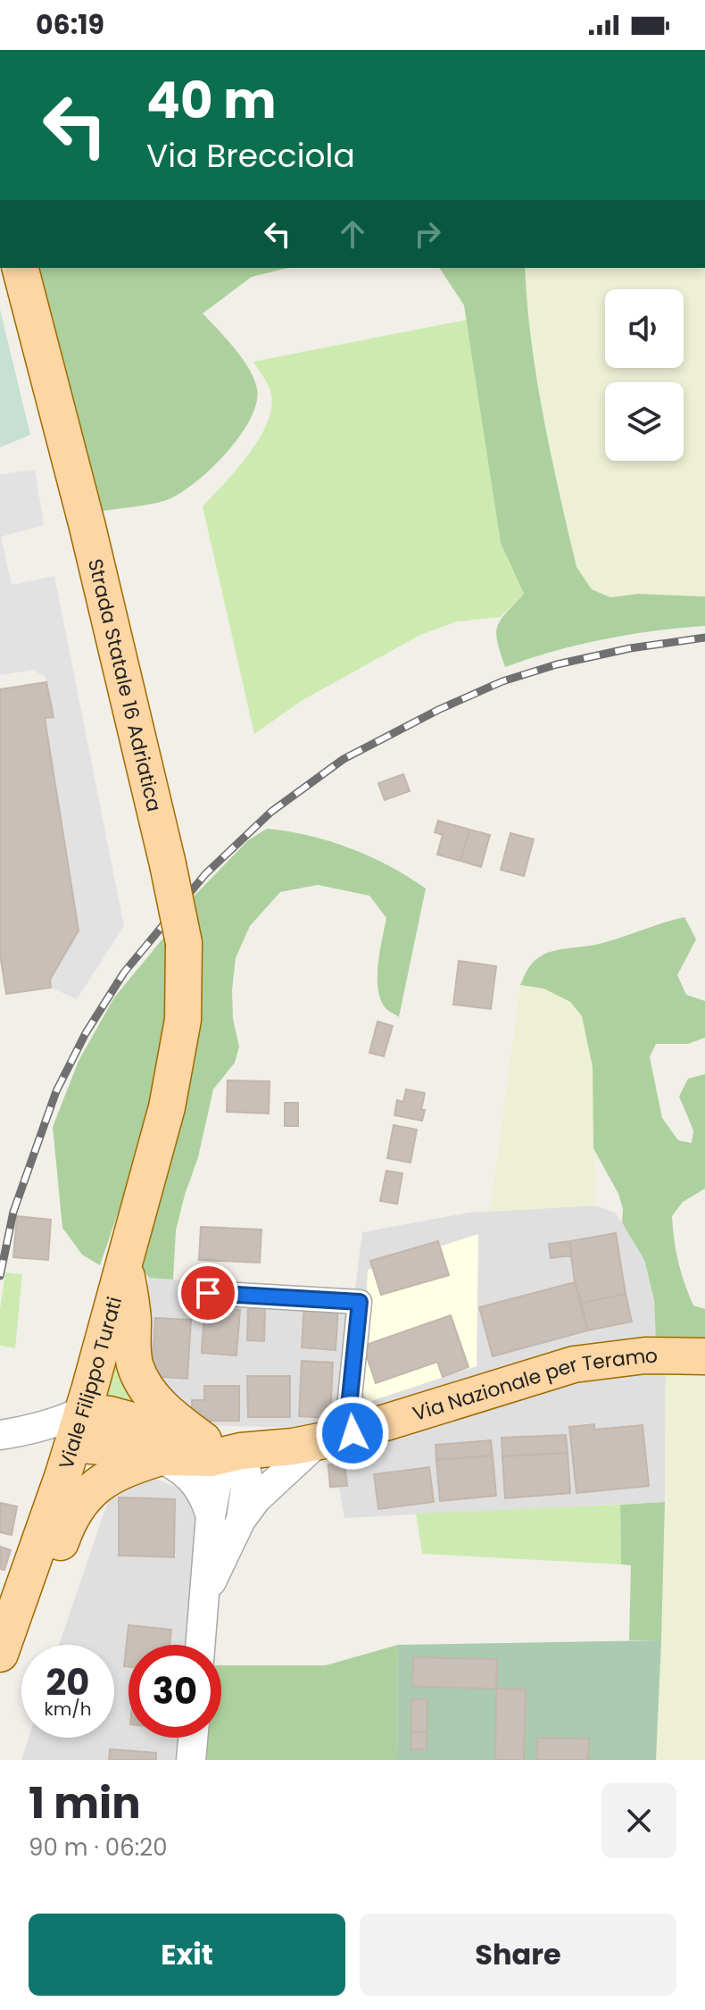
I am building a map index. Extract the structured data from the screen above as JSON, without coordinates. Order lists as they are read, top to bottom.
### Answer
{
  "streets": {
    "main road": ["Strada Statale 16 Adriatica", "Viale Filippo Turati", "Via Nazionale per Teramo"]
  },
  "crossings": [
    ["Strada Statale 16 Adriatica", "Viale Filippo Turati"],
    ["Viale Filippo Turati", "Via Nazionale per Teramo"]
  ],
  "page": {
    "status": "06:19",
    "turn": ["40 m", "Via Brecciola"],
    "speed": "20 km/h",
    "limit": "30",
    "heading": ["1 min", "90 m · 06:20"],
    "buttons": ["Exit", "Share"]
  }
}
